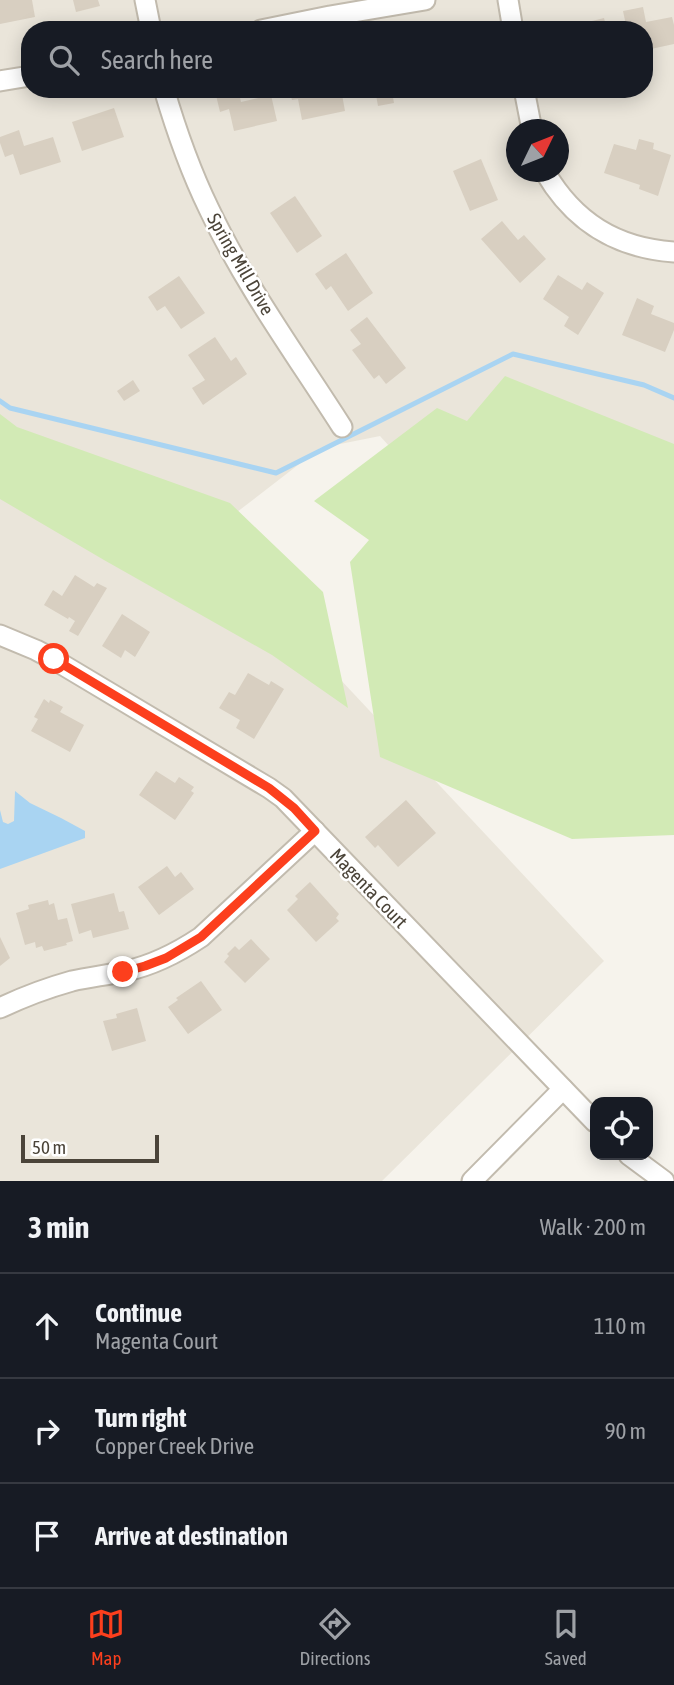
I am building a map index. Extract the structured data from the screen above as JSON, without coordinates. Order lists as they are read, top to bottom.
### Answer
{
  "streets": {
    "street": ["Spring Mill Drive", "Magenta Court"]
  },
  "scale_bar": "50 m",
  "north": "top right",
  "page": {
    "search": "Search here",
    "scale": "50 m",
    "heading": ["3 min", "Walk · 200 m"],
    "list": [
      ["Continue", "Magenta Court", "110 m"],
      ["Turn right", "Copper Creek Drive", "90 m"],
      "Arrive at destination"
    ],
    "nav": ["Map", "Directions", "Saved"]
  }
}
